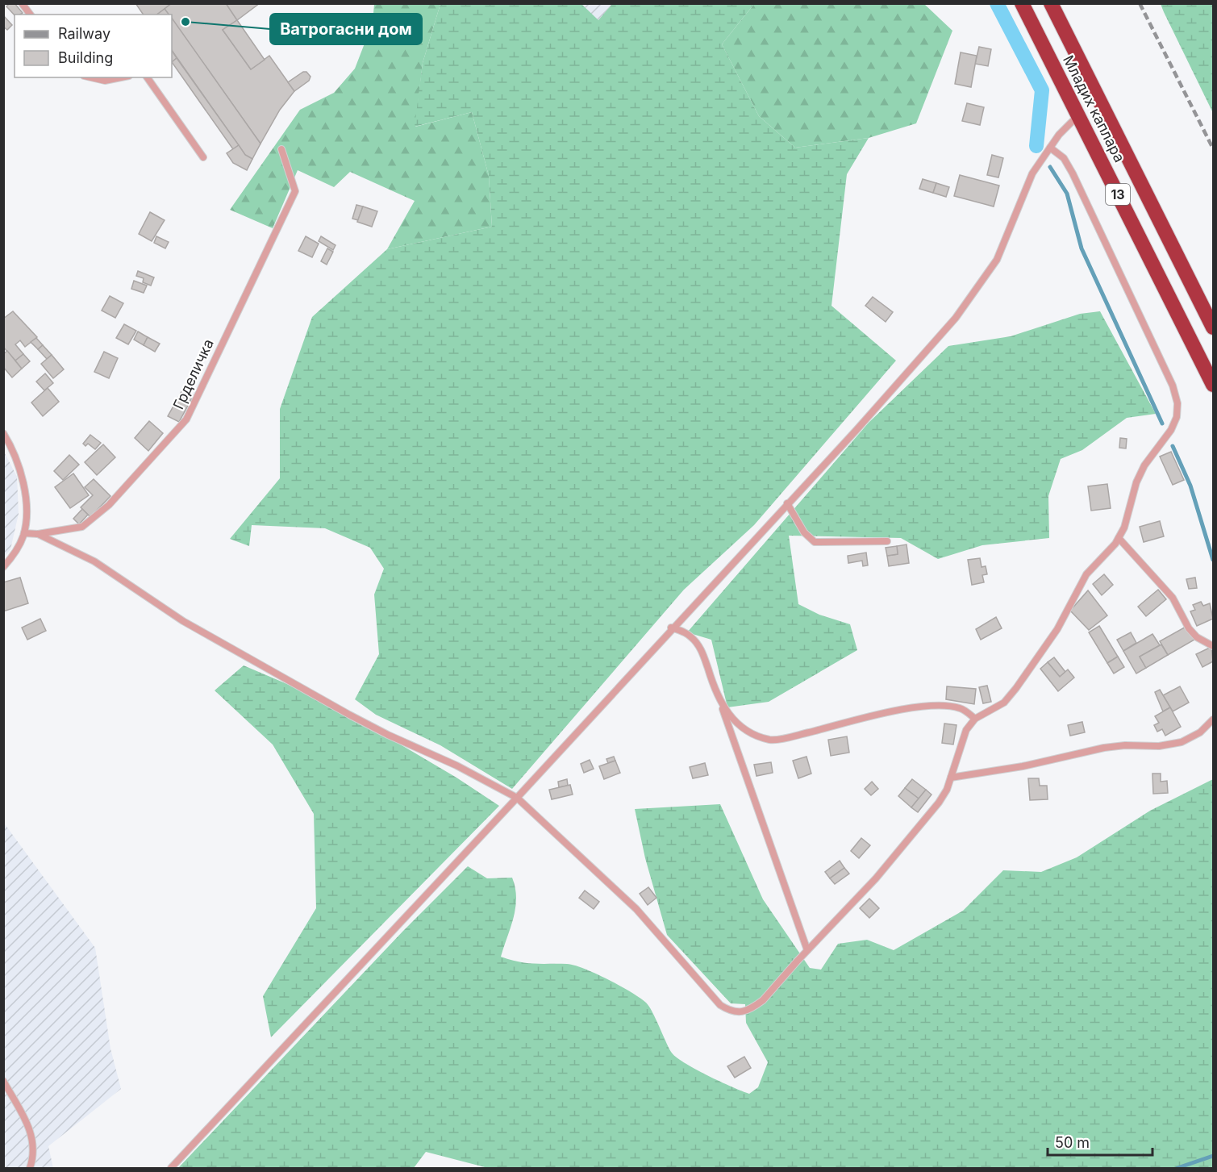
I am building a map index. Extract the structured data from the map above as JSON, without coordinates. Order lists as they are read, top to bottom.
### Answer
{
  "streets": {
    "highway": ["Младих каплара", "13"],
    "lane": ["Грделичка"]
  },
  "places": ["Ватрогасни дом"],
  "legend": ["Railway", "Building"],
  "scale_bar": "50 m"
}
